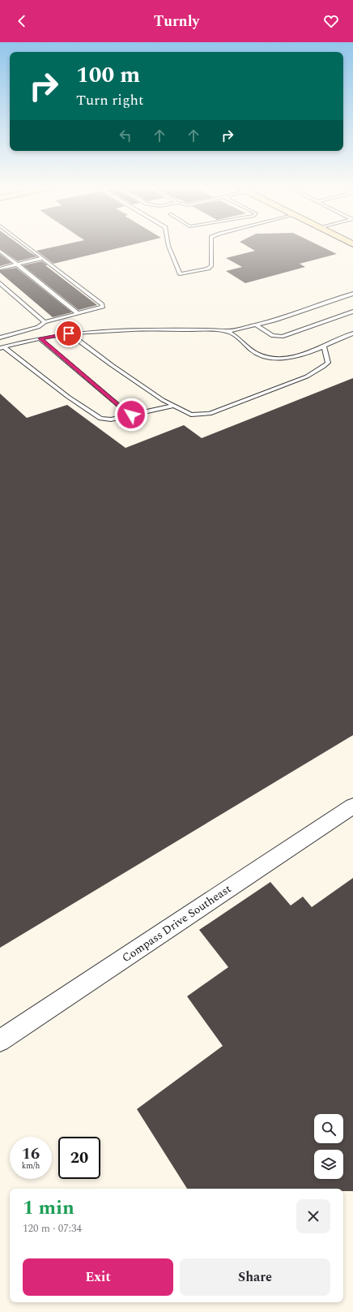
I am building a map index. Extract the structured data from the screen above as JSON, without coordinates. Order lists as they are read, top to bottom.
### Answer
{
  "streets": {
    "street": ["Compass Drive Southeast"]
  },
  "page": {
    "header": "Turnly",
    "turn": ["100 m", "Turn right"],
    "speed": "16 km/h",
    "limit": "20",
    "heading": ["1 min", "120 m · 07:34"],
    "buttons": ["Exit", "Share"]
  }
}
